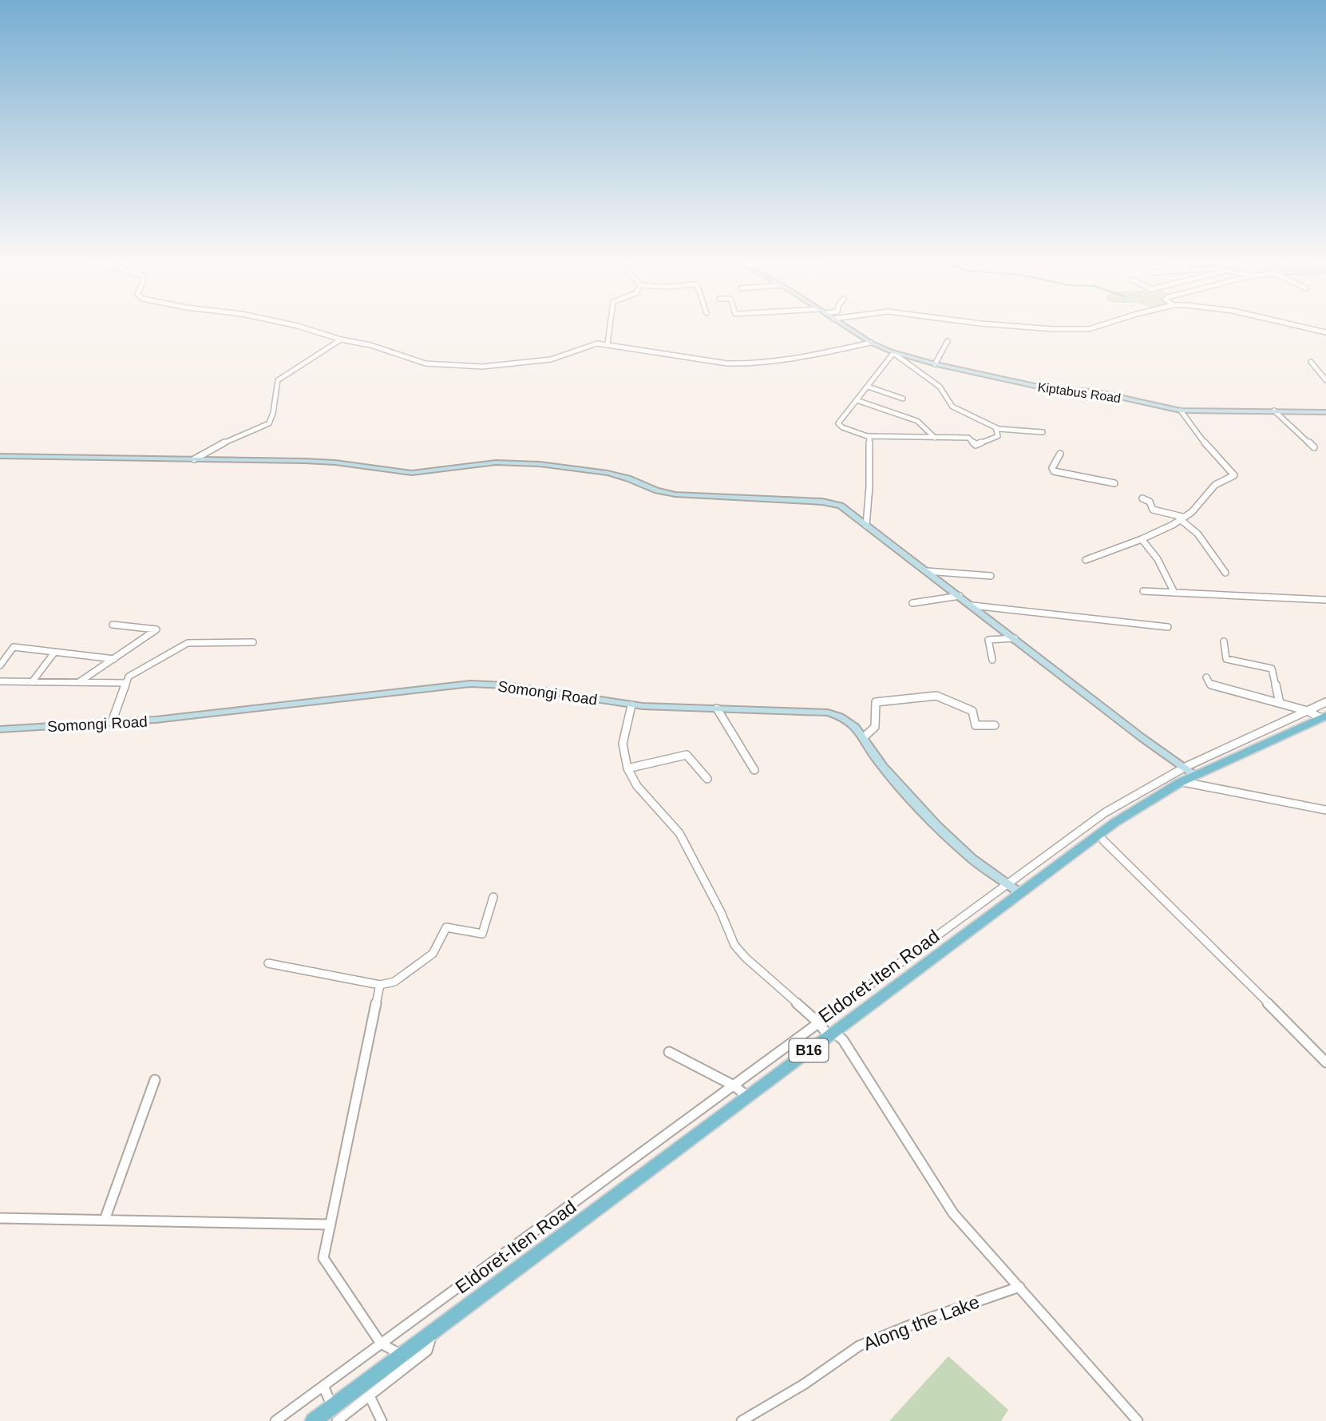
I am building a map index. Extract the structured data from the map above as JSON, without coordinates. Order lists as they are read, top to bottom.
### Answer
{
  "streets": {
    "main road": ["Eldoret-Iten Road", "B16"],
    "street": ["Kiptabus Road", "Somongi Road", "Along the Lake"]
  },
  "crossings": [
    ["Somongi Road", "Eldoret-Iten Road"]
  ]
}
